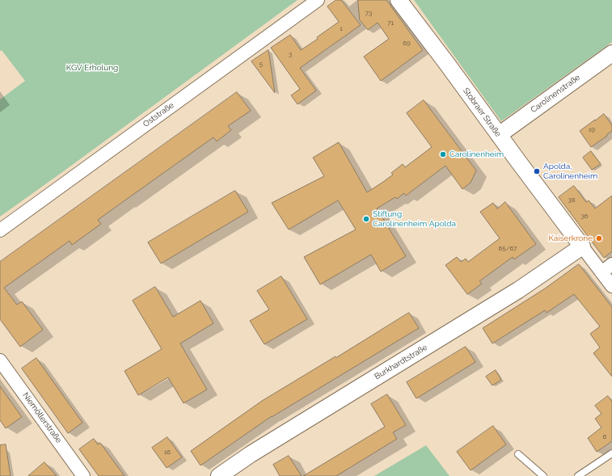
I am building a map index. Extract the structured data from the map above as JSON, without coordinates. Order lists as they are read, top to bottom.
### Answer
{
  "streets": {
    "street": [
      "Carolinenstraße",
      "Stobraer Straße",
      "Oststraße",
      "Burkhardtstraße",
      "Niemöllerstraße"
    ]
  },
  "crossings": [
    ["Carolinenstraße", "Stobraer Straße"],
    ["Stobraer Straße", "Burkhardtstraße"]
  ],
  "parks": ["KGV Erholung"],
  "places": [
    "Carolinenheim",
    "Apolda, Carolinenheim",
    "Stiftung Carolinenheim Apolda",
    "Kaiserkrone"
  ],
  "house_numbers": [
    "73",
    "71",
    "1",
    "69",
    "3",
    "5",
    "19",
    "38",
    "36",
    "65/67",
    "6",
    "16"
  ]
}
